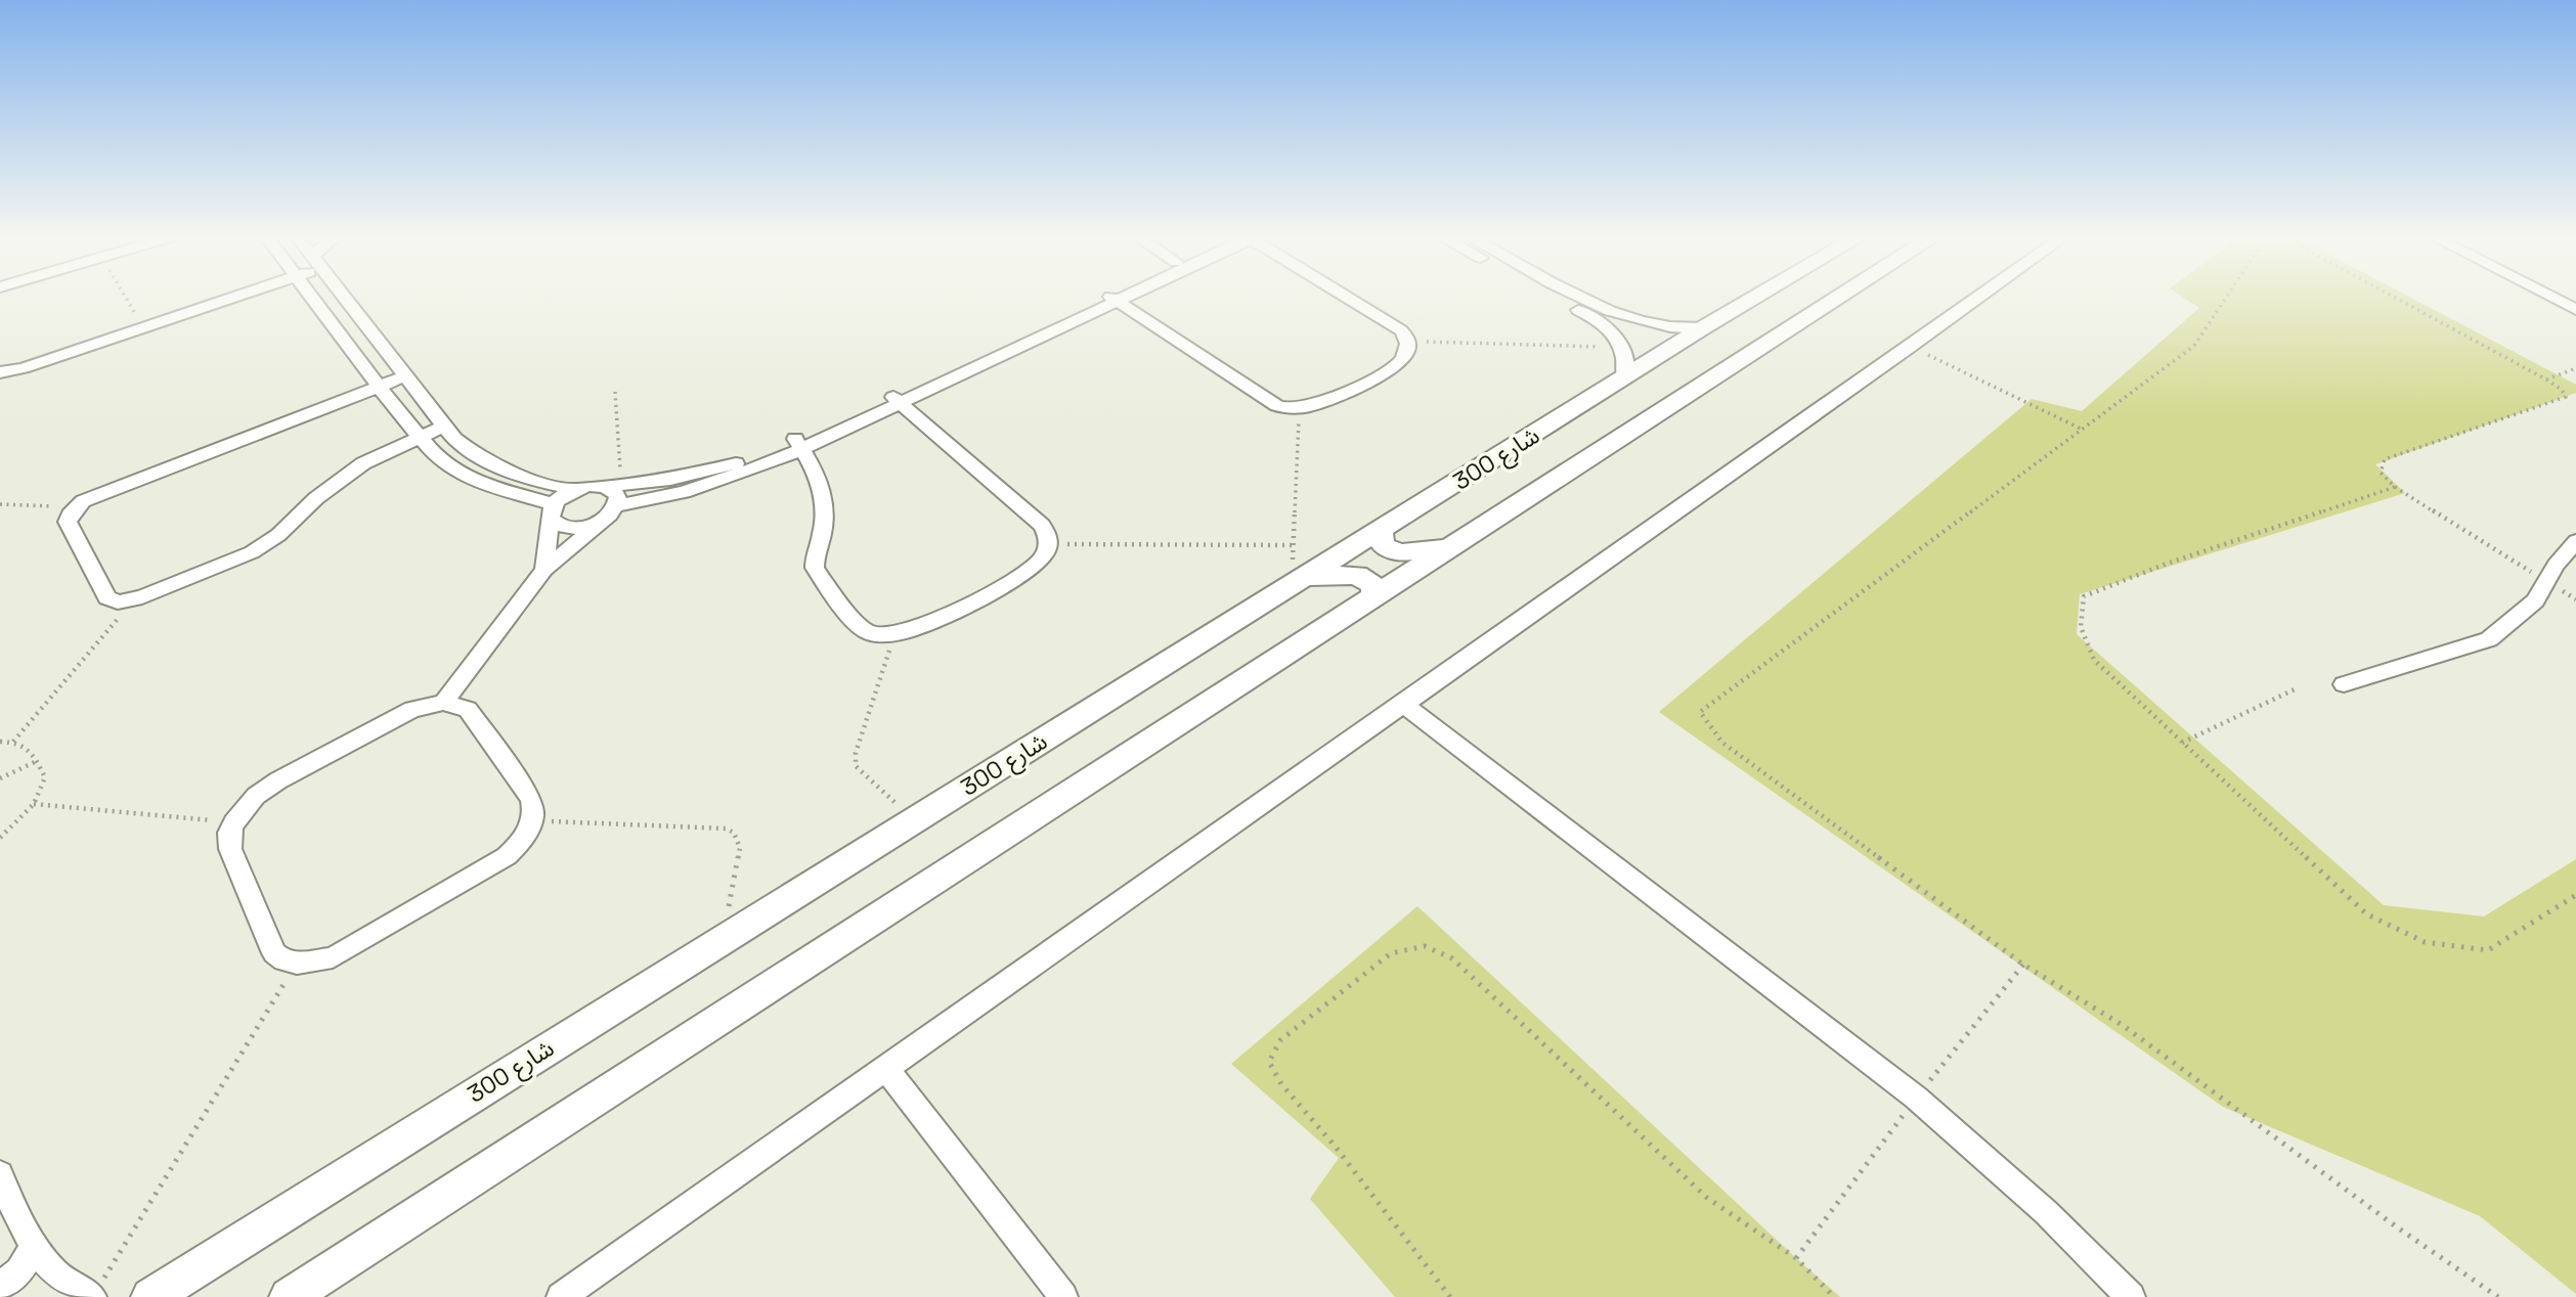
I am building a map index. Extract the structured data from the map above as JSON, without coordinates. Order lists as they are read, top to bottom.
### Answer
{
  "streets": {
    "street": ["شارع 300"]
  }
}
